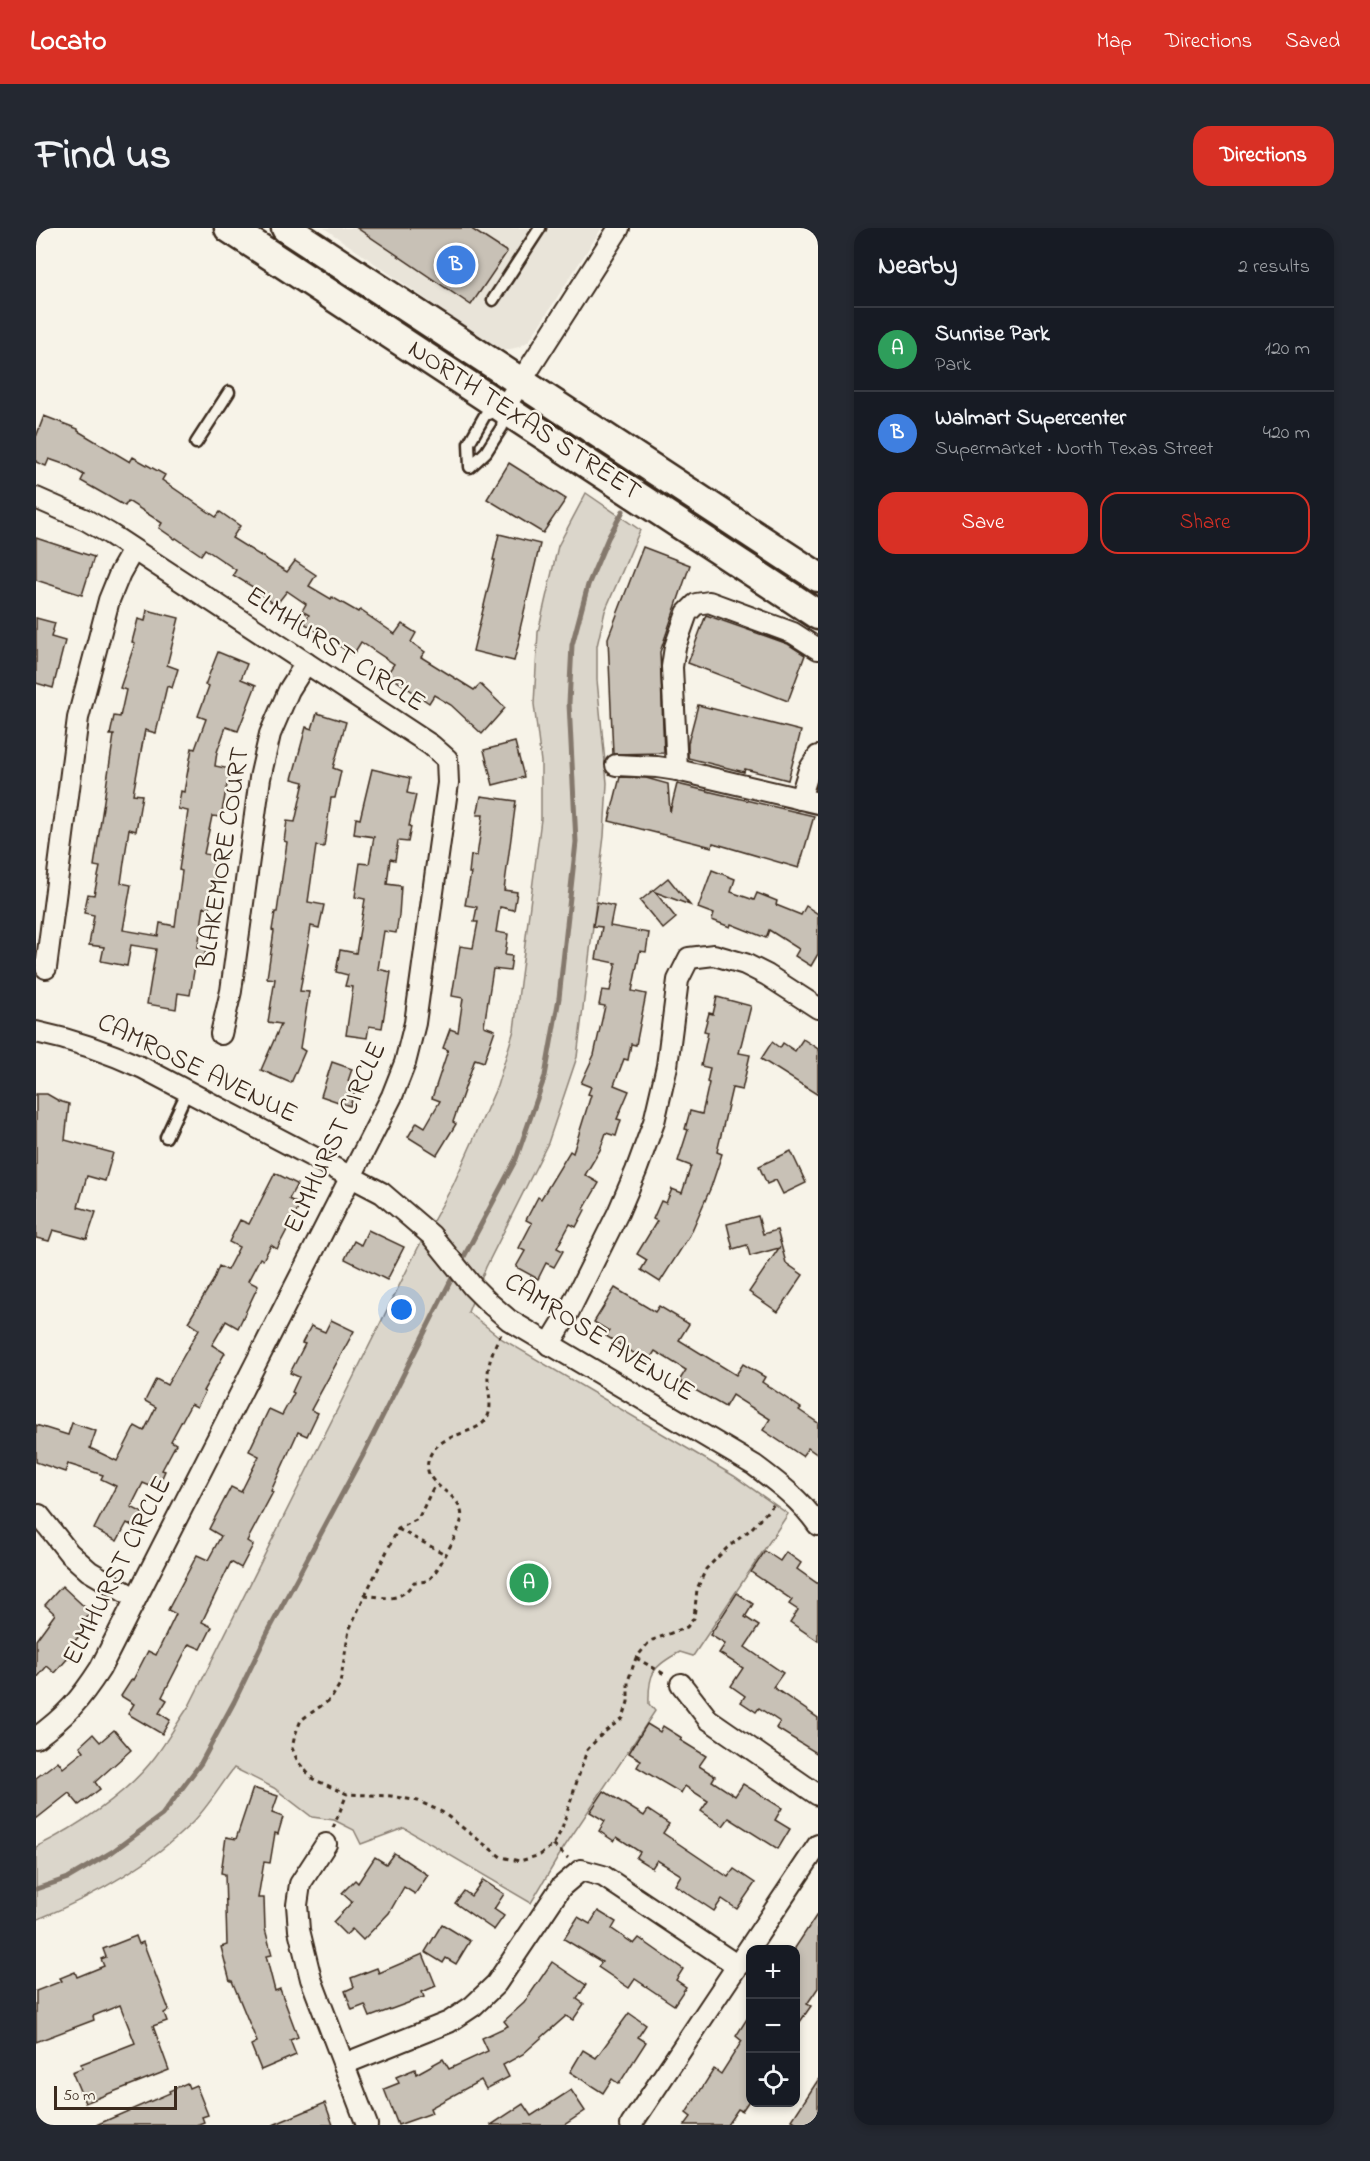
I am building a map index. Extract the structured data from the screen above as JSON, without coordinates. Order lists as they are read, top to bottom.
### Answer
{
  "streets": {
    "main road": ["NORTH TEXAS STREET"],
    "street": ["ELMHURST CIRCLE", "BLAKEMORE COURT", "CAMROSE AVENUE"]
  },
  "crossings": [
    ["ELMHURST CIRCLE", "BLAKEMORE COURT"],
    ["ELMHURST CIRCLE", "CAMROSE AVENUE"]
  ],
  "scale_bar": "50 m",
  "page": {
    "header": "Locato",
    "nav": ["Map", "Directions", "Saved"],
    "title": "Find us",
    "buttons": [
      "Directions",
      ["Save", "Share"]
    ],
    "heading": ["Nearby", "2 results"],
    "pins": ["B", "A"],
    "list": [
      {
        "mark": "A",
        "name": "Sunrise Park",
        "note": "Park",
        "value": "120 m"
      },
      {
        "mark": "B",
        "name": "Walmart Supercenter",
        "note": "Supermarket · North Texas Street",
        "value": "420 m"
      }
    ],
    "map_buttons": ["+", "−"],
    "scale": "50 m"
  }
}
